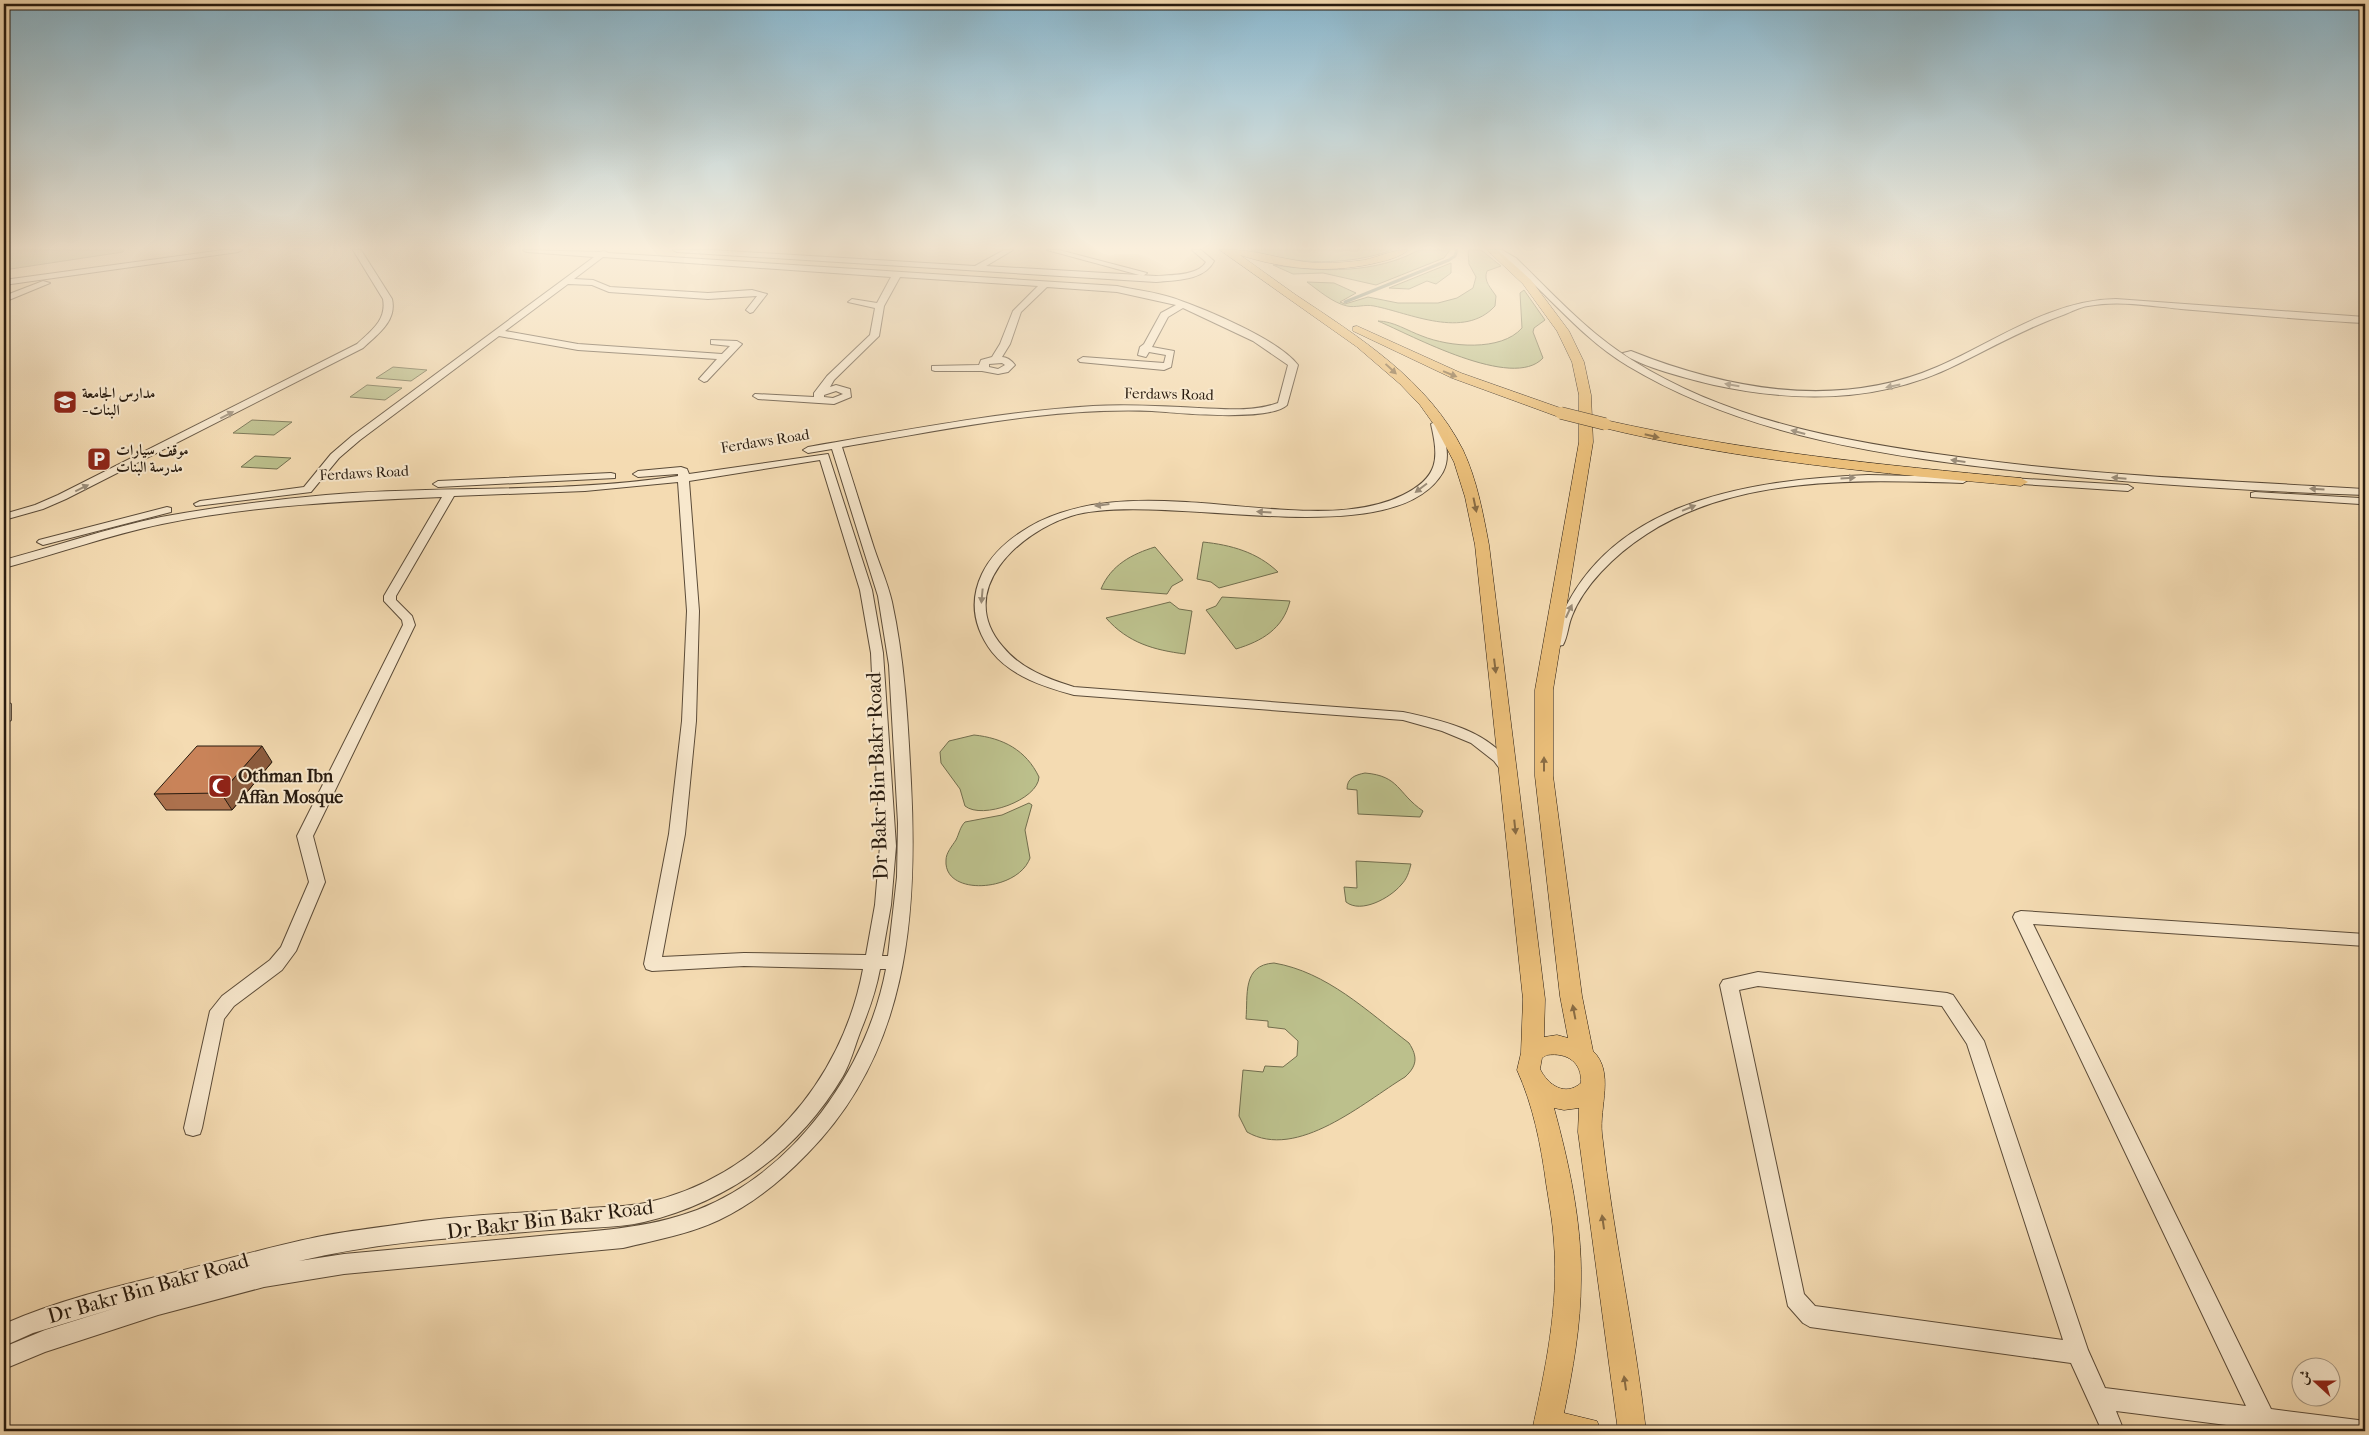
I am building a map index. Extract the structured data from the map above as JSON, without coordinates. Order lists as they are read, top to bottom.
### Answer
{
  "streets": {
    "street": ["Ferdaws Road", "Dr Bakr Bin Bakr Road"]
  },
  "crossings": [
    ["Ferdaws Road", "Dr Bakr Bin Bakr Road"]
  ],
  "places": {
    "school or university": ["مدارس الجامعة - البنات"],
    "parking": ["موقف سيارات مدرسة البنات"],
    "mosque": ["Othman Ibn Affan Mosque"]
  },
  "north": "left"
}
